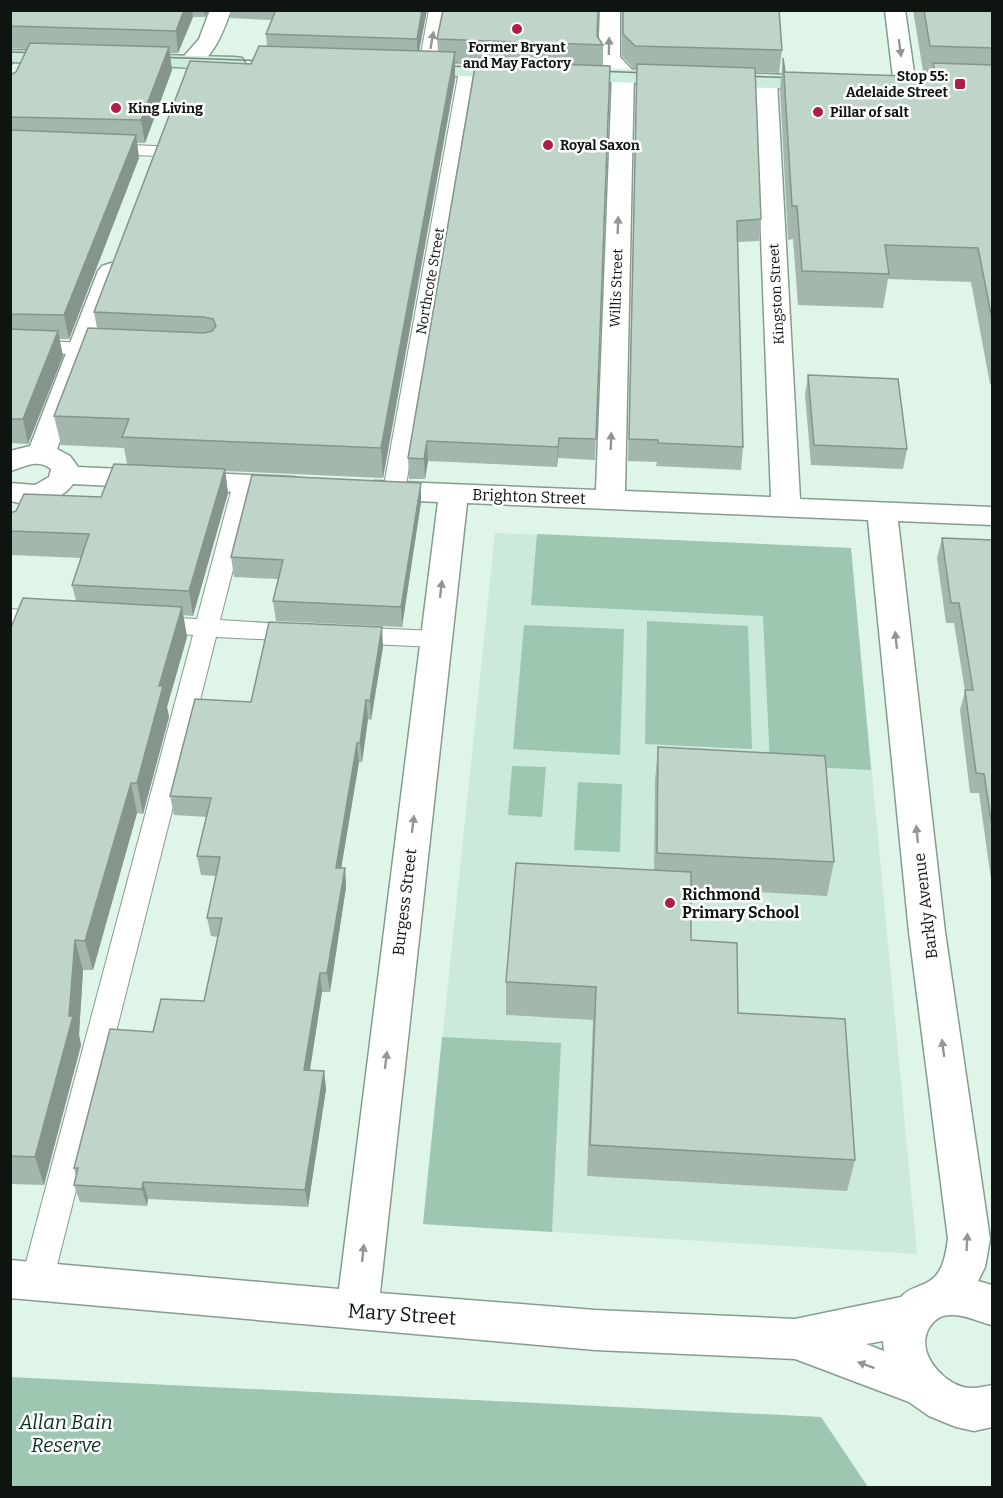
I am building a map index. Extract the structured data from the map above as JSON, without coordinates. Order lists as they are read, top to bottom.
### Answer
{
  "streets": {
    "street": [
      "Willis Street",
      "Kingston Street",
      "Brighton Street",
      "Burgess Street",
      "Barkly Avenue",
      "Mary Street"
    ],
    "lane": ["Northcote Street"]
  },
  "crossings": [
    ["Northcote Street", "Brighton Street"],
    ["Willis Street", "Brighton Street"],
    ["Kingston Street", "Brighton Street"],
    ["Brighton Street", "Burgess Street"],
    ["Brighton Street", "Barkly Avenue"],
    ["Burgess Street", "Mary Street"]
  ],
  "one_way": ["Willis Street", "Burgess Street", "Barkly Avenue"],
  "parks": ["Allan Bain Reserve"],
  "places": {
    "other": [
      "Former Bryant and May Factory",
      "King Living",
      "Pillar of salt",
      "Royal Saxon",
      "Richmond Primary School"
    ],
    "transit": ["Stop 55: Adelaide Street"]
  }
}
